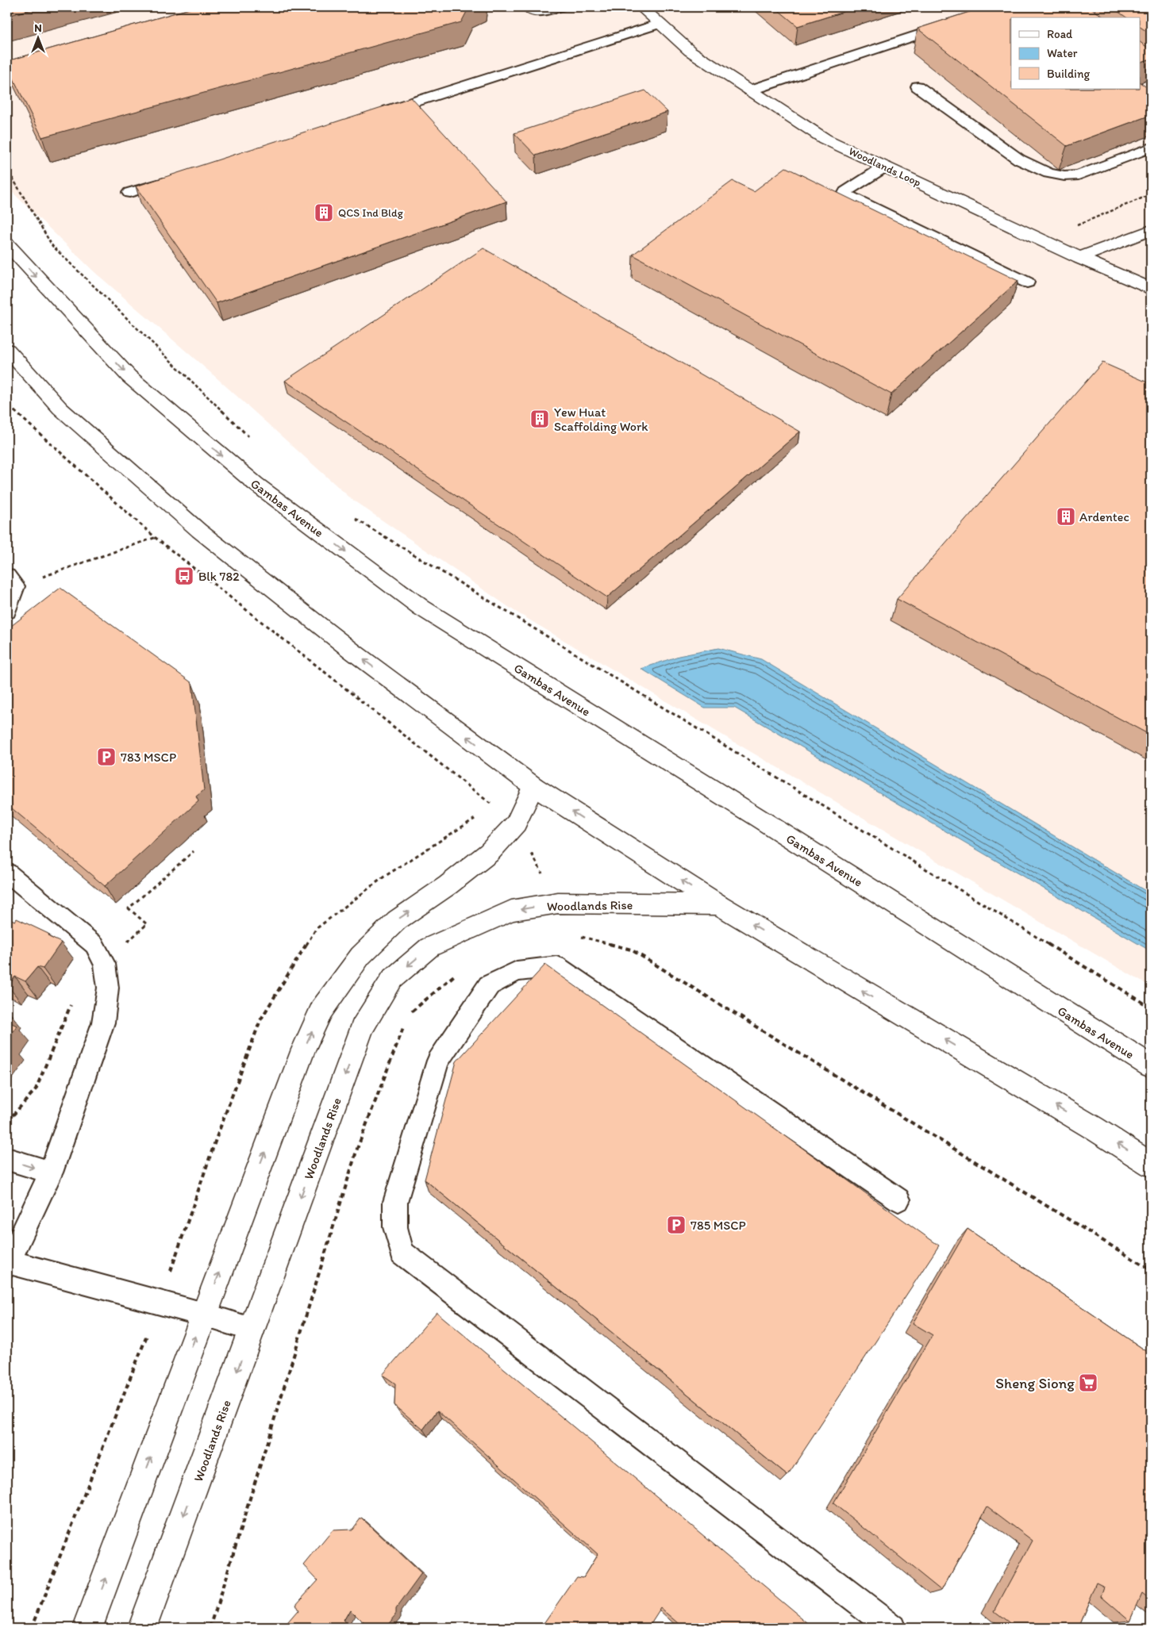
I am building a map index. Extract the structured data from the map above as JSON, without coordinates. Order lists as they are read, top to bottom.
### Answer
{
  "streets": {
    "main road": ["Woodlands Loop", "Gambas Avenue", "Woodlands Rise"]
  },
  "places": {
    "building": ["QCS Ind Bldg", "Yew Huat Scaffolding Work", "Ardentec"],
    "bus stop": ["Blk 782"],
    "parking": ["783 MSCP", "785 MSCP"],
    "supermarket": ["Sheng Siong"]
  },
  "legend": ["Road", "Water", "Building"],
  "north": "top"
}
